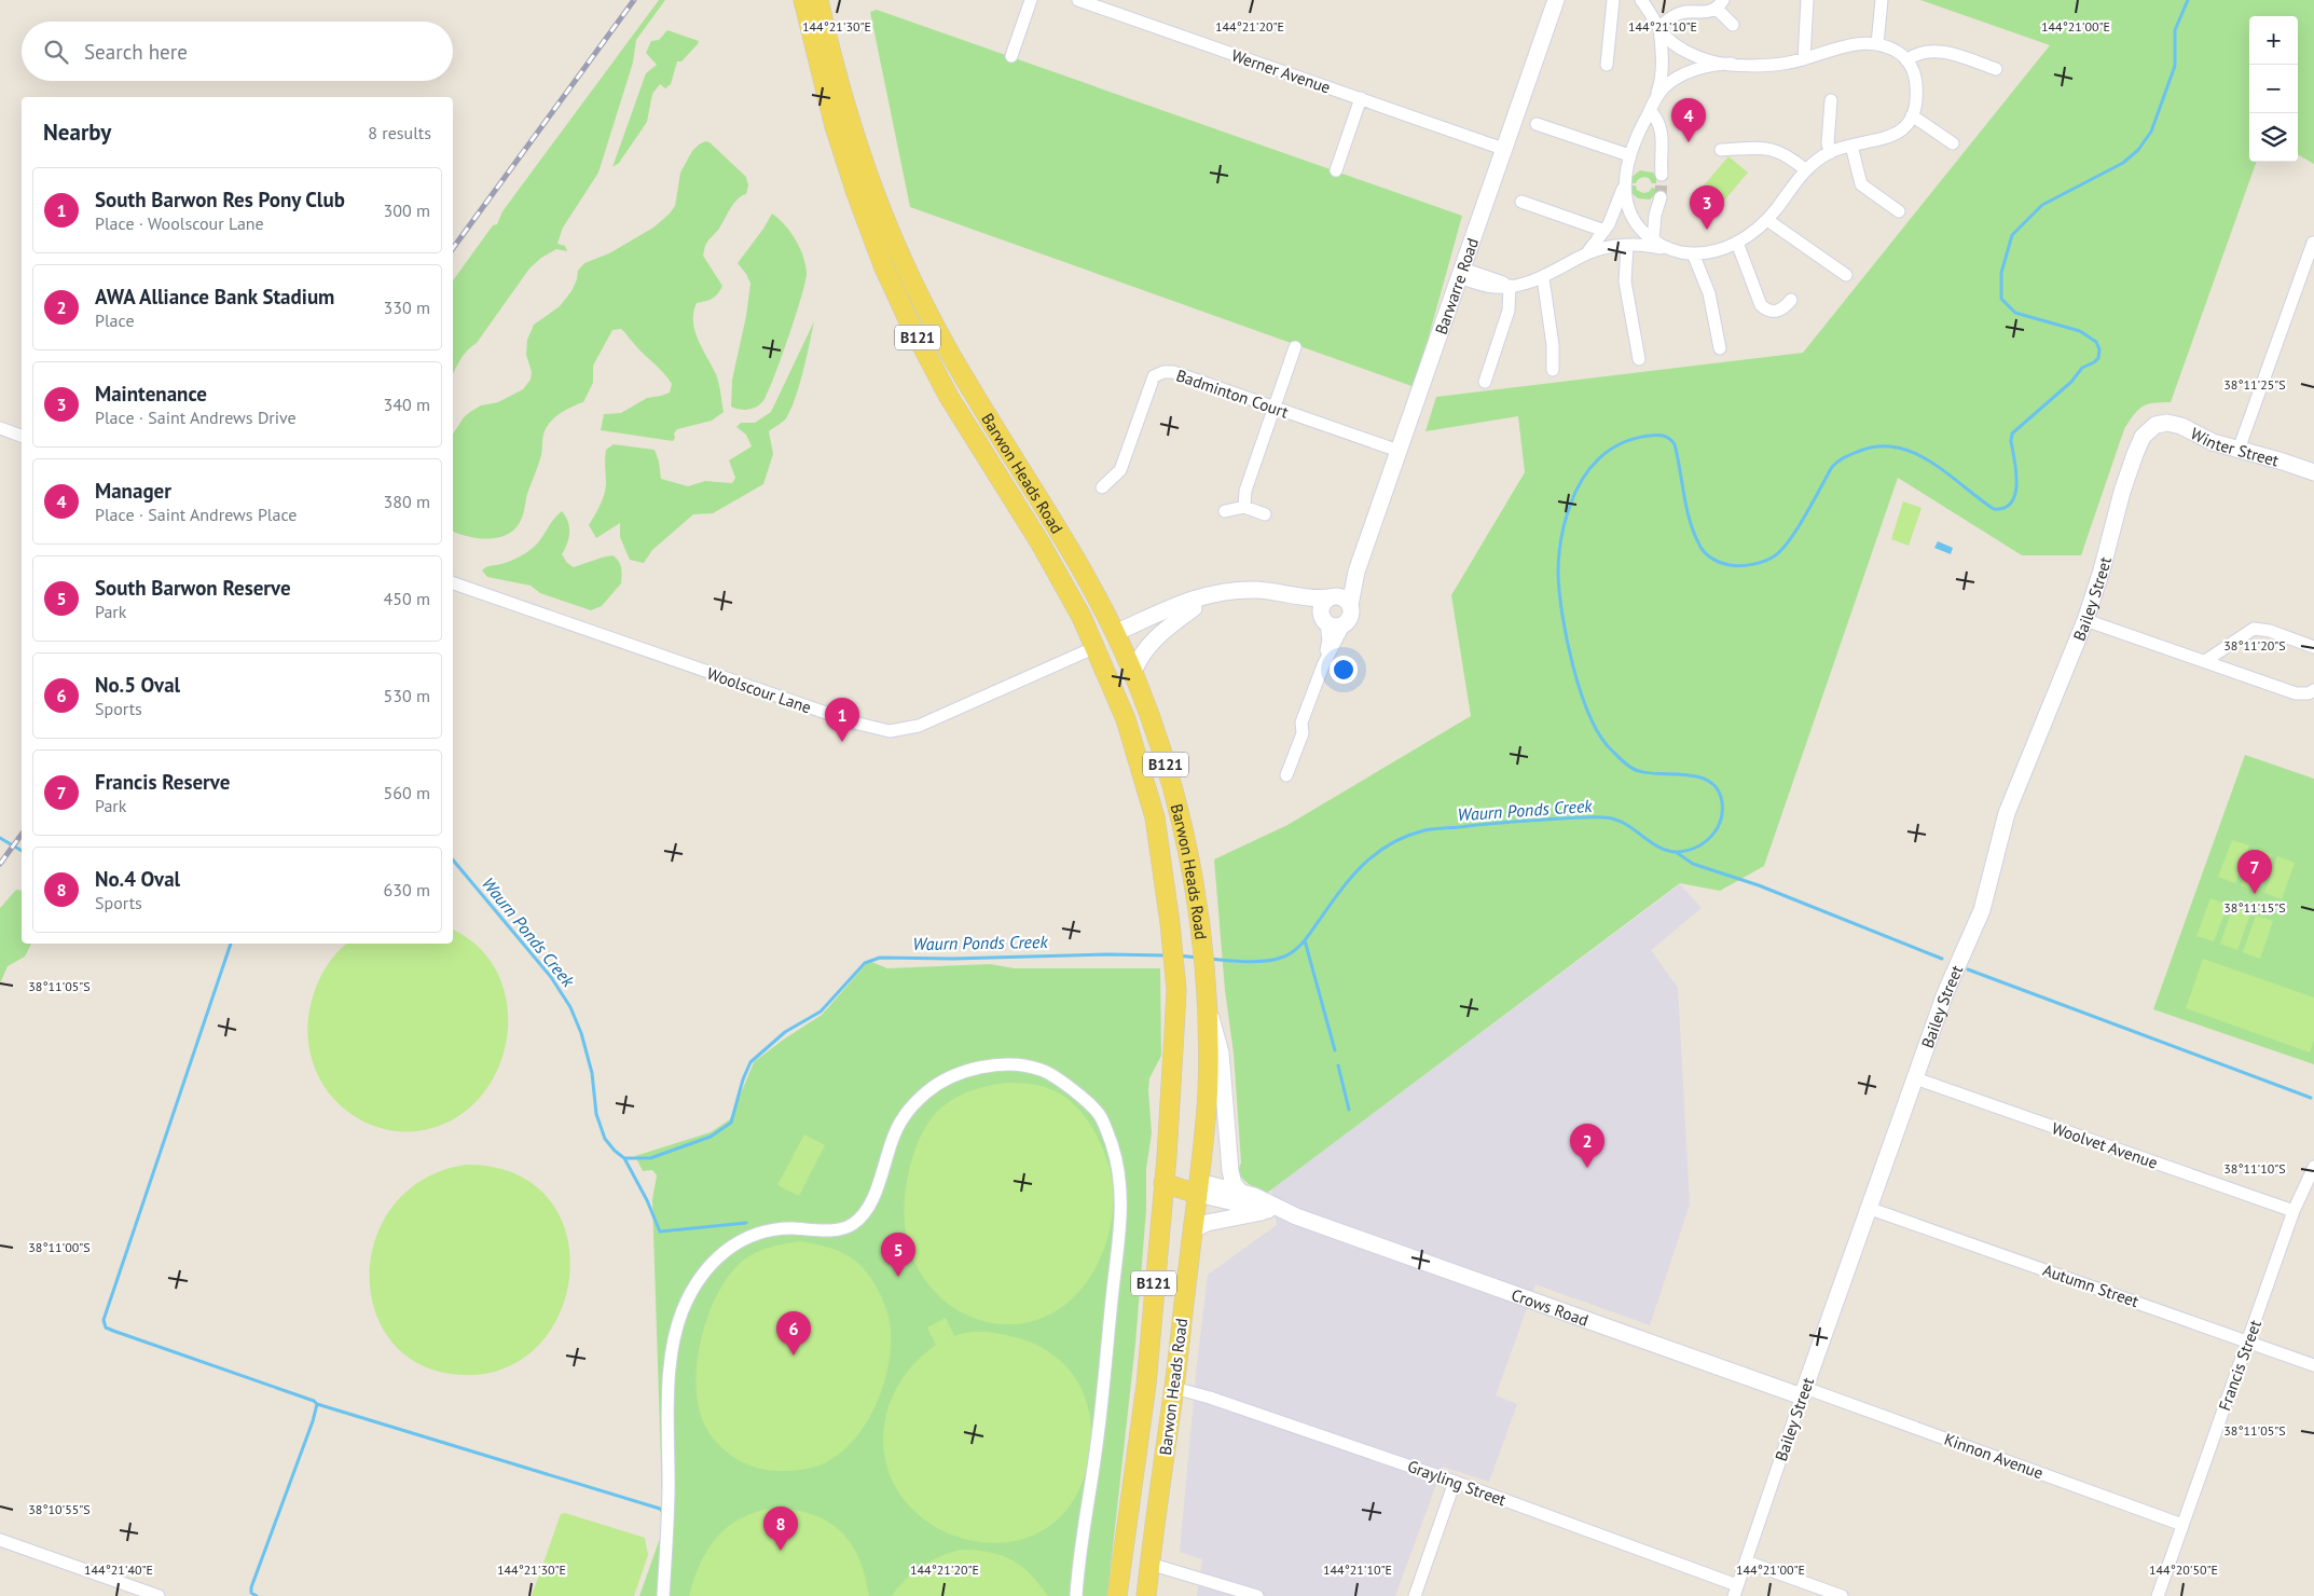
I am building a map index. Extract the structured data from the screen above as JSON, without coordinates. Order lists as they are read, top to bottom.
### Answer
{
  "streets": {
    "main road": ["B121", "Barwon Heads Road"],
    "street": [
      "Werner Avenue",
      "Barwarre Road",
      "Badminton Court",
      "Winter Street",
      "Bailey Street",
      "Woolscour Lane",
      "Woolvet Avenue",
      "Autumn Street",
      "Crows Road",
      "Francis Street",
      "Kinnon Avenue",
      "Grayling Street"
    ]
  },
  "crossings": [
    ["Werner Avenue", "Barwarre Road"],
    ["Barwarre Road", "Badminton Court"],
    ["Winter Street", "Bailey Street"],
    ["Barwon Heads Road", "Woolscour Lane"],
    ["Barwon Heads Road", "Crows Road"],
    ["Barwon Heads Road", "Grayling Street"],
    ["Bailey Street", "Woolvet Avenue"],
    ["Bailey Street", "Autumn Street"],
    ["Bailey Street", "Crows Road"],
    ["Bailey Street", "Kinnon Avenue"],
    ["Bailey Street", "Grayling Street"],
    ["Woolvet Avenue", "Francis Street"],
    ["Autumn Street", "Francis Street"],
    ["Crows Road", "Kinnon Avenue"],
    ["Francis Street", "Kinnon Avenue"]
  ],
  "water": ["Waurn Ponds Creek"],
  "page": {
    "map_buttons": ["+", "−"],
    "search": "Search here",
    "heading": ["Nearby", "8 results"],
    "pins": [
      "4",
      "3",
      "1",
      "7",
      "2",
      "5",
      "6",
      "8"
    ],
    "list": [
      {
        "mark": "1",
        "name": "South Barwon Res Pony Club",
        "note": "Place · Woolscour Lane",
        "value": "300 m"
      },
      {
        "mark": "2",
        "name": "AWA Alliance Bank Stadium",
        "note": "Place",
        "value": "330 m"
      },
      {
        "mark": "3",
        "name": "Maintenance",
        "note": "Place · Saint Andrews Drive",
        "value": "340 m"
      },
      {
        "mark": "4",
        "name": "Manager",
        "note": "Place · Saint Andrews Place",
        "value": "380 m"
      },
      {
        "mark": "5",
        "name": "South Barwon Reserve",
        "note": "Park",
        "value": "450 m"
      },
      {
        "mark": "6",
        "name": "No.5 Oval",
        "note": "Sports",
        "value": "530 m"
      },
      {
        "mark": "7",
        "name": "Francis Reserve",
        "note": "Park",
        "value": "560 m"
      },
      {
        "mark": "8",
        "name": "No.4 Oval",
        "note": "Sports",
        "value": "630 m"
      }
    ]
  },
  "coordinates": [
    "144°21'30\"E",
    "144°21'20\"E",
    "144°21'10\"E",
    "144°21'00\"E",
    "38°11'25\"S",
    "38°11'20\"S",
    "38°11'15\"S",
    "38°11'05\"S",
    "38°11'10\"S",
    "38°11'00\"S",
    "38°10'55\"S",
    "144°21'40\"E",
    "144°20'50\"E"
  ]
}
